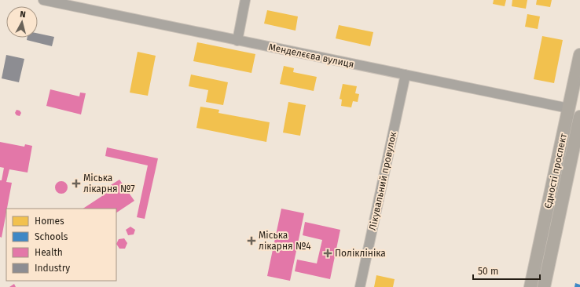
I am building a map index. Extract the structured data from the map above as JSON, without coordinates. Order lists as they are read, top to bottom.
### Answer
{
  "streets": {
    "main road": ["Єдності проспект"],
    "street": ["Менделєєва вулиця", "Лікувальний провулок"]
  },
  "crossings": [
    ["Менделєєва вулиця", "Єдності проспект"],
    ["Менделєєва вулиця", "Лікувальний провулок"]
  ],
  "places": {
    "health": ["Міська лікарня №7", "Міська лікарня №4", "Поліклініка"]
  },
  "legend": [
    "Homes",
    "Schools",
    "Health",
    "Industry"
  ],
  "scale_bar": "50 m",
  "north": "top"
}
